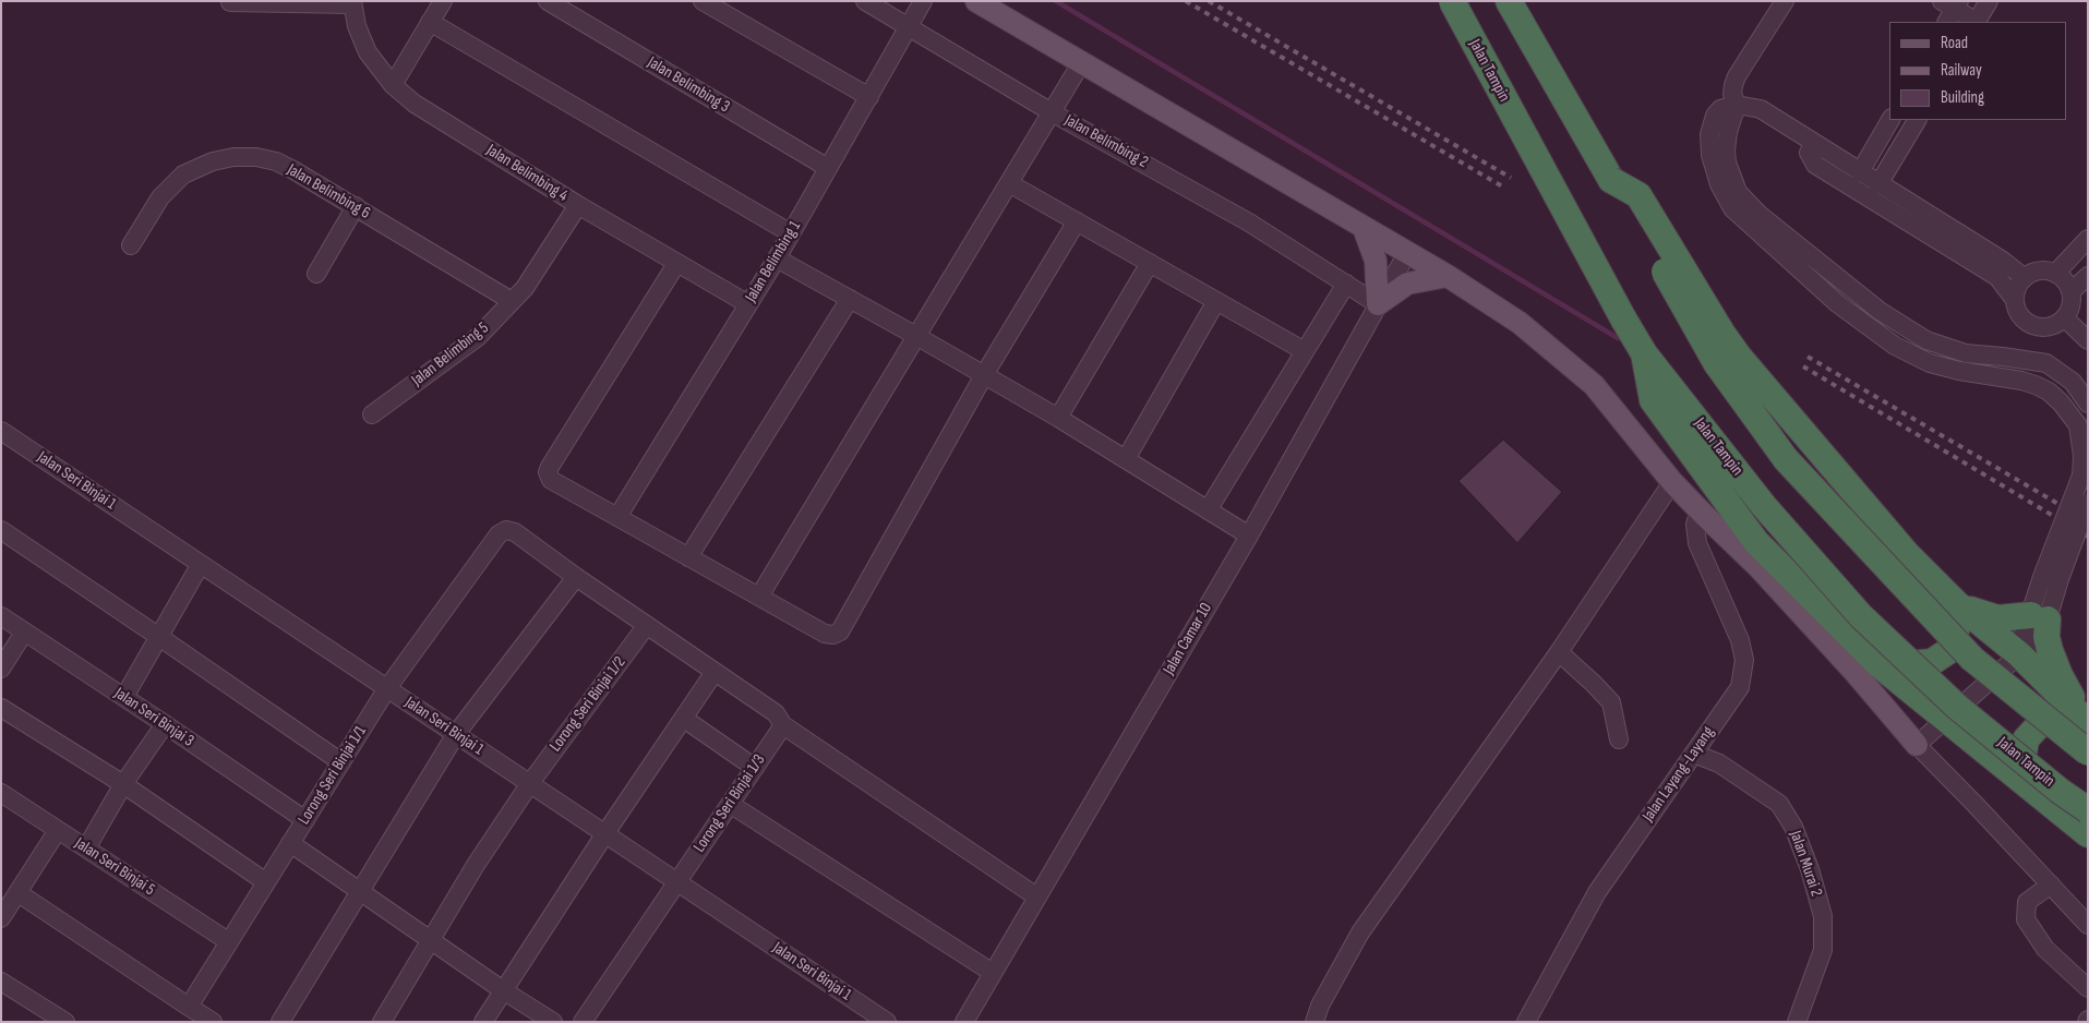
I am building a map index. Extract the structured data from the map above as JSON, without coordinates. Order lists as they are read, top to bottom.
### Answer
{
  "streets": {
    "highway": ["Jalan Tampin"],
    "street": [
      "Jalan Belimbing 3",
      "Jalan Belimbing 2",
      "Jalan Belimbing 4",
      "Jalan Belimbing 6",
      "Jalan Belimbing 1",
      "Jalan Belimbing 5",
      "Jalan Seri Binjai 1",
      "Jalan Camar 10",
      "Lorong Seri Binjai 1/2",
      "Jalan Seri Binjai 3",
      "Jalan Layang-Layang",
      "Lorong Seri Binjai 1/1",
      "Lorong Seri Binjai 1/3",
      "Jalan Murai 2",
      "Jalan Seri Binjai 5"
    ]
  },
  "crossings": [
    ["Jalan Belimbing 3", "Jalan Belimbing 1"],
    ["Jalan Belimbing 2", "Jalan Belimbing 1"],
    ["Jalan Belimbing 2", "Jalan Camar 10"],
    ["Jalan Belimbing 4", "Jalan Belimbing 1"],
    ["Jalan Belimbing 4", "Jalan Belimbing 5"],
    ["Jalan Belimbing 6", "Jalan Belimbing 5"],
    ["Jalan Seri Binjai 1", "Lorong Seri Binjai 1/2"],
    ["Jalan Seri Binjai 1", "Lorong Seri Binjai 1/1"],
    ["Jalan Seri Binjai 1", "Lorong Seri Binjai 1/3"],
    ["Jalan Seri Binjai 3", "Lorong Seri Binjai 1/1"],
    ["Jalan Layang-Layang", "Jalan Murai 2"],
    ["Lorong Seri Binjai 1/1", "Jalan Seri Binjai 5"]
  ],
  "legend": ["Road", "Railway", "Building"]
}
